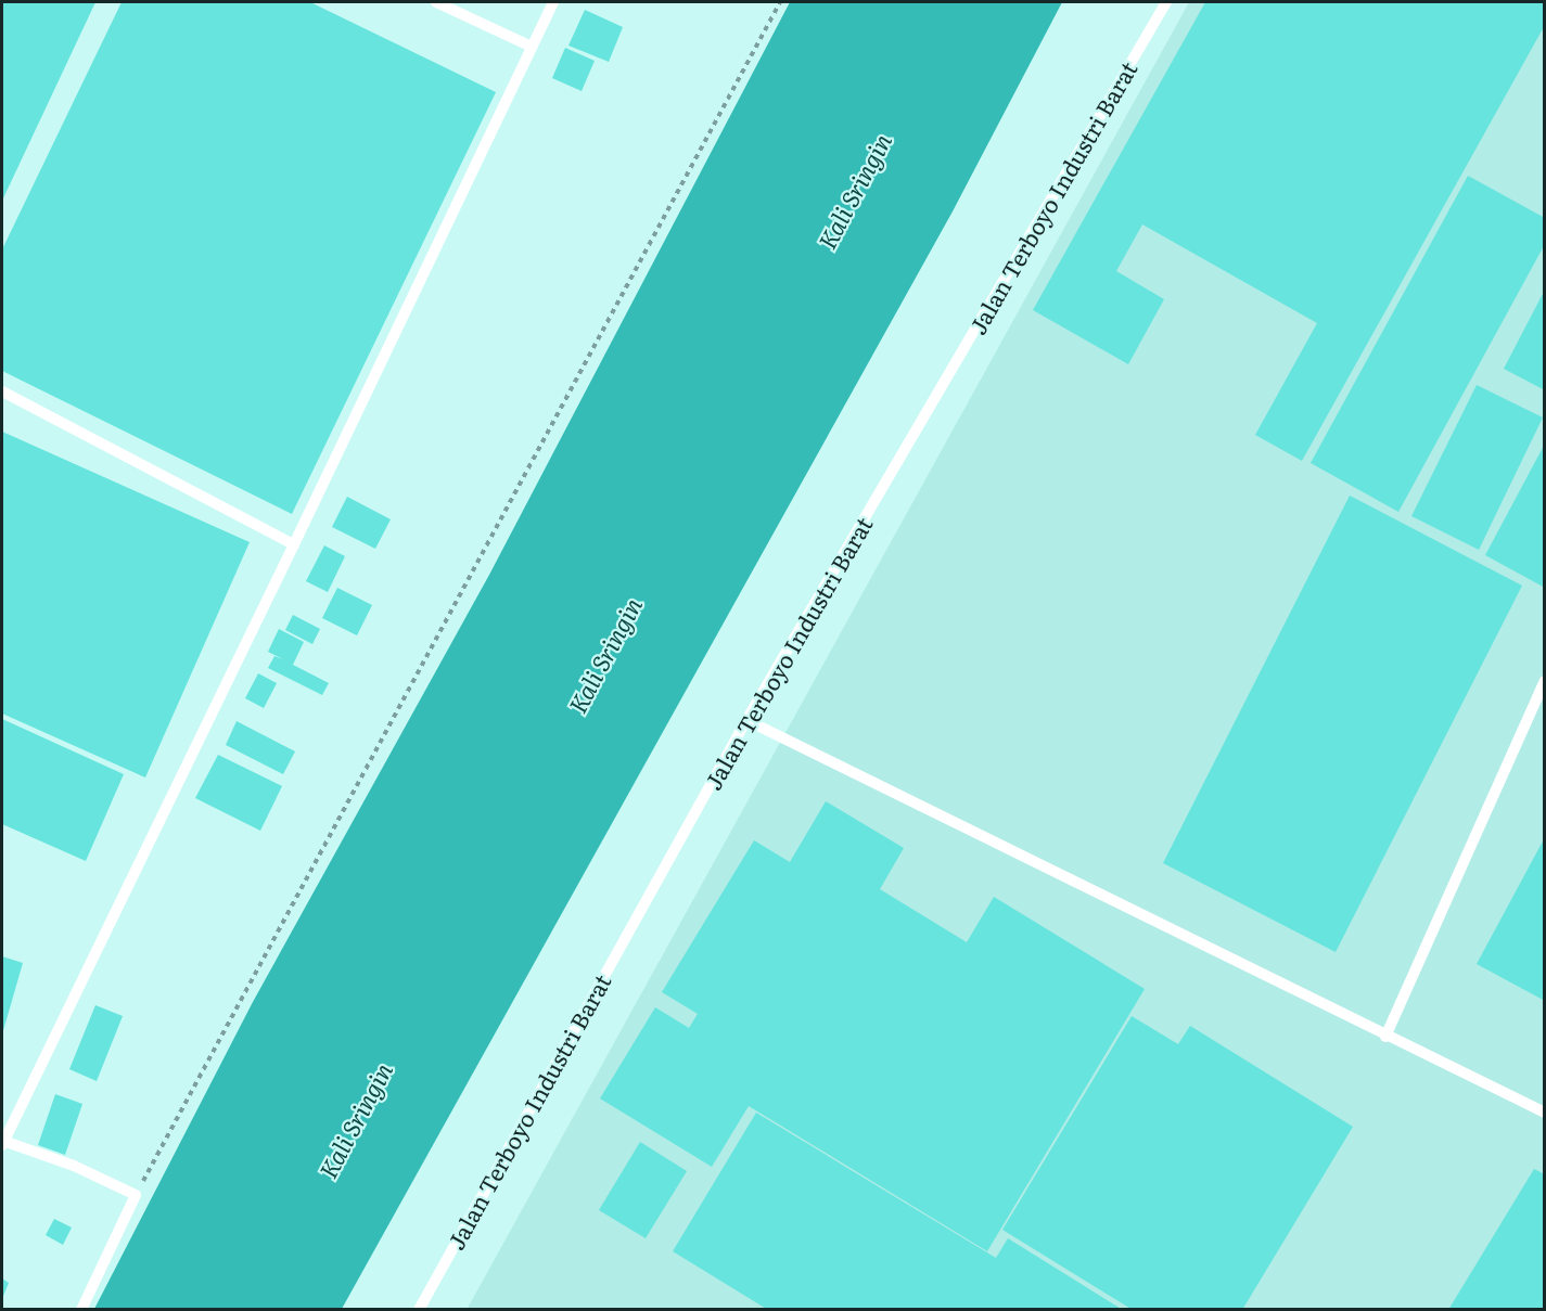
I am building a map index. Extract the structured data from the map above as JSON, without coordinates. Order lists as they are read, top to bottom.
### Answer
{
  "streets": {
    "lane": ["Jalan Terboyo Industri Barat"]
  },
  "water": ["Kali Sringin"]
}
